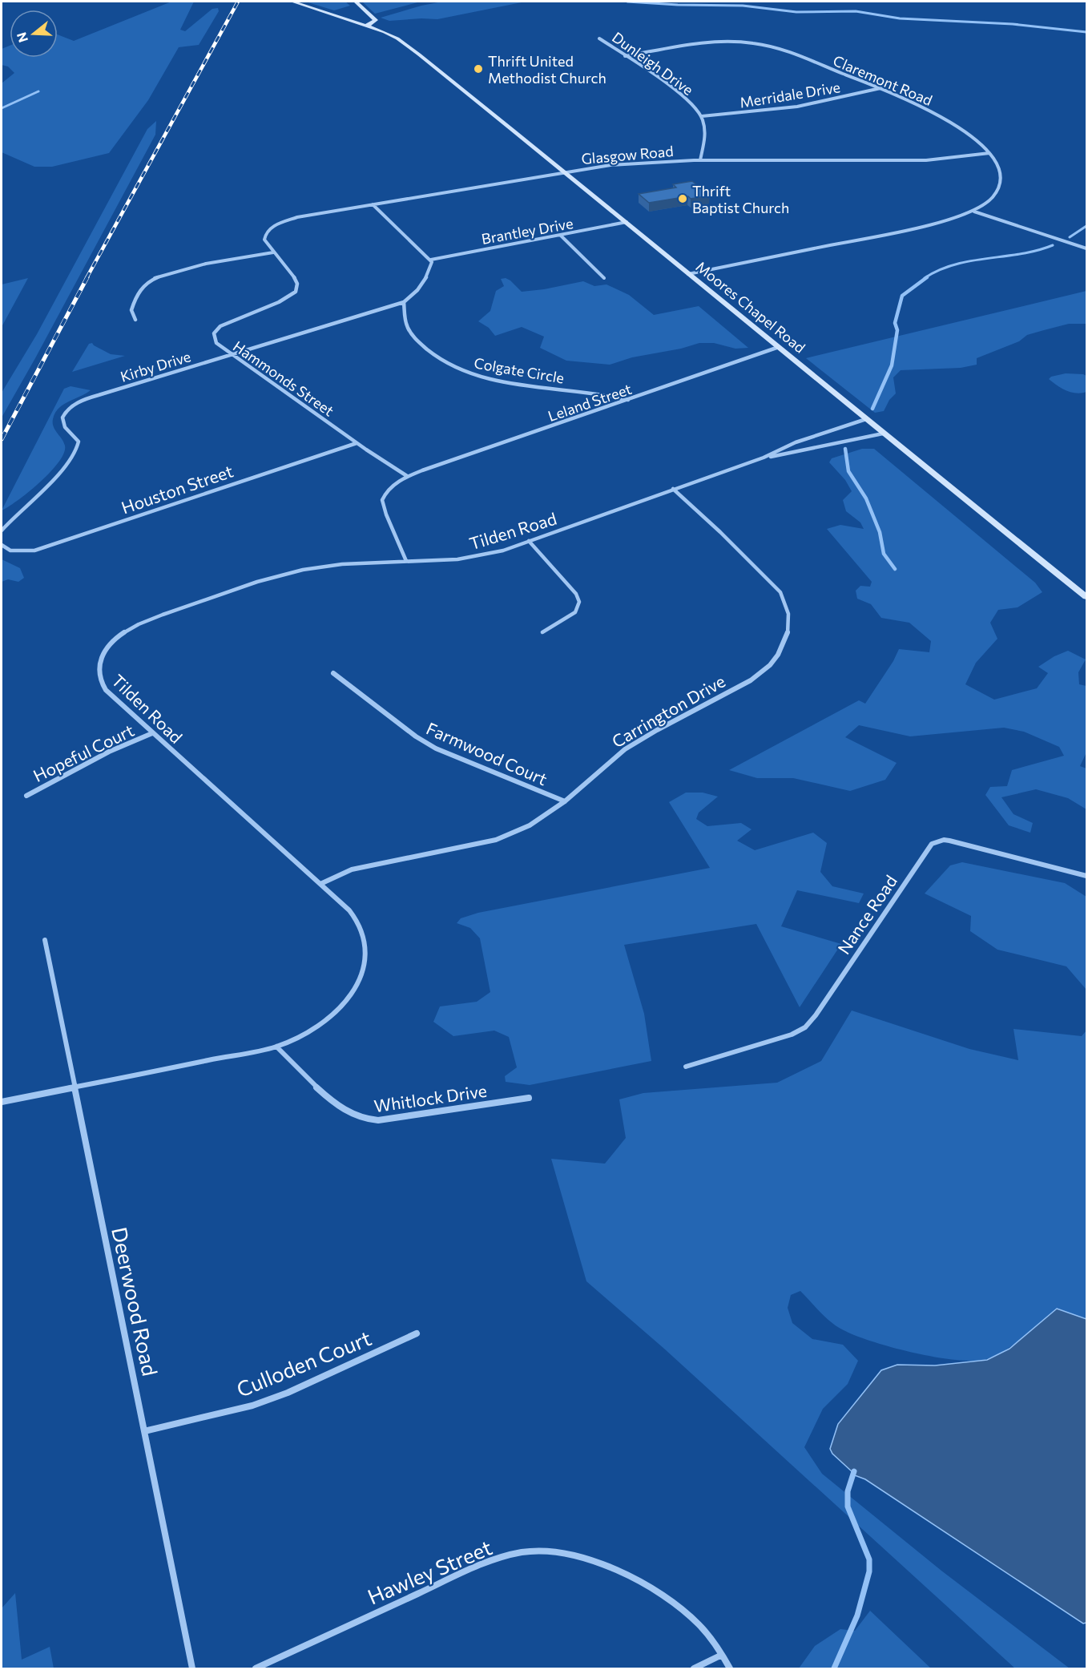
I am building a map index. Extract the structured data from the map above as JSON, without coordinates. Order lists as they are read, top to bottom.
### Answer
{
  "streets": {
    "main road": ["Moores Chapel Road"],
    "street": [
      "Dunleigh Drive",
      "Claremont Road",
      "Merridale Drive",
      "Glasgow Road",
      "Brantley Drive",
      "Kirby Drive",
      "Colgate Circle",
      "Hammonds Street",
      "Leland Street",
      "Houston Street",
      "Tilden Road",
      "Carrington Drive",
      "Hopeful Court",
      "Farmwood Court",
      "Nance Road",
      "Whitlock Drive",
      "Deerwood Road",
      "Culloden Court",
      "Hawley Street"
    ]
  },
  "crossings": [
    ["Dunleigh Drive", "Claremont Road"],
    ["Dunleigh Drive", "Merridale Drive"],
    ["Dunleigh Drive", "Glasgow Road"],
    ["Claremont Road", "Merridale Drive"],
    ["Claremont Road", "Glasgow Road"],
    ["Claremont Road", "Moores Chapel Road"],
    ["Glasgow Road", "Moores Chapel Road"],
    ["Glasgow Road", "Hammonds Street"],
    ["Brantley Drive", "Moores Chapel Road"],
    ["Moores Chapel Road", "Leland Street"],
    ["Moores Chapel Road", "Tilden Road"],
    ["Kirby Drive", "Colgate Circle"],
    ["Kirby Drive", "Hammonds Street"],
    ["Colgate Circle", "Leland Street"],
    ["Hammonds Street", "Leland Street"],
    ["Hammonds Street", "Houston Street"],
    ["Tilden Road", "Carrington Drive"],
    ["Tilden Road", "Hopeful Court"],
    ["Tilden Road", "Whitlock Drive"],
    ["Tilden Road", "Deerwood Road"],
    ["Carrington Drive", "Farmwood Court"],
    ["Deerwood Road", "Culloden Court"]
  ],
  "places": ["Thrift United Methodist Church", "Thrift Baptist Church"],
  "north": "left"
}
